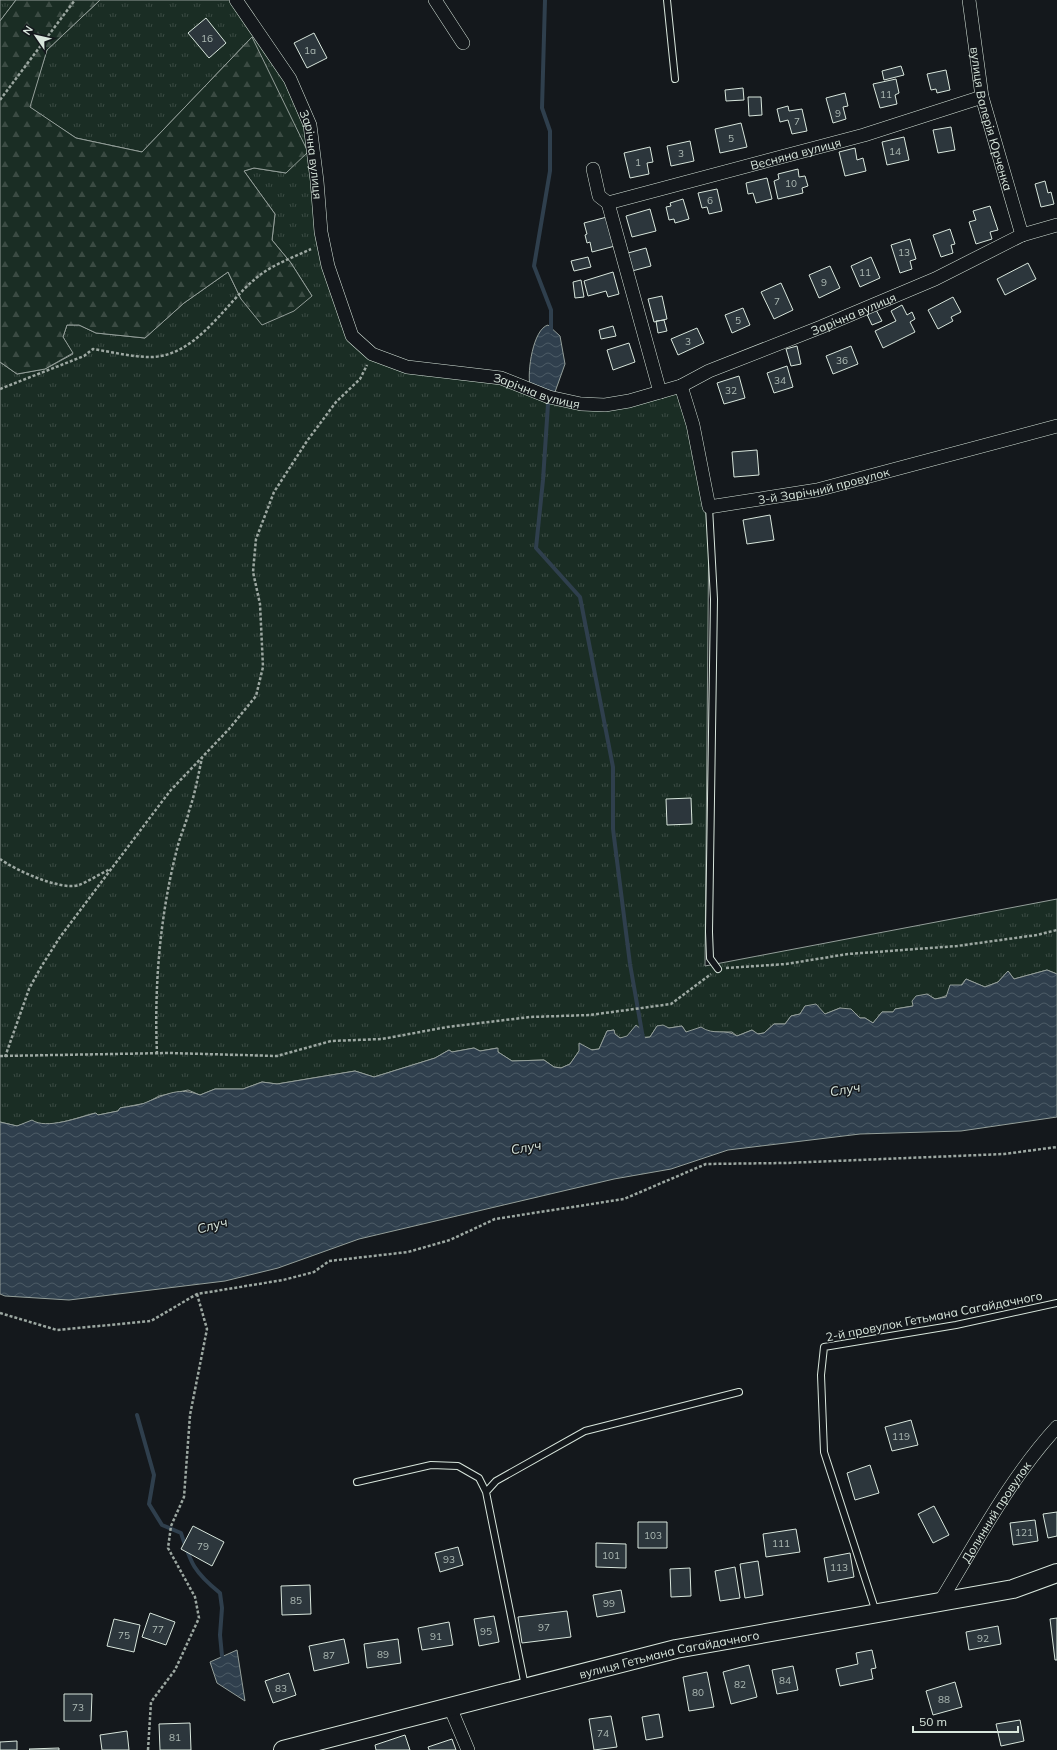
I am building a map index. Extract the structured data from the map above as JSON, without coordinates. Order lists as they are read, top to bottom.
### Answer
{
  "streets": {
    "main road": ["вулиця Гетьмана Сагайдачного"],
    "street": [
      "вулиця Валерія Юрченка",
      "Весняна вулиця",
      "Зарічна вулиця",
      "3-й Зарічний провулок",
      "Долинний провулок"
    ],
    "lane": ["2-й провулок Гетьмана Сагайдачного"]
  },
  "crossings": [
    ["вулиця Валерія Юрченка", "Весняна вулиця"],
    ["вулиця Валерія Юрченка", "Зарічна вулиця"],
    ["2-й провулок Гетьмана Сагайдачного", "вулиця Гетьмана Сагайдачного"],
    ["Долинний провулок", "вулиця Гетьмана Сагайдачного"]
  ],
  "water": ["Случ"],
  "house_numbers": [
    "16",
    "1а",
    "11",
    "9",
    "7",
    "5",
    "14",
    "3",
    "1",
    "10",
    "6",
    "13",
    "11",
    "9",
    "7",
    "5",
    "3",
    "36",
    "34",
    "32",
    "119",
    "121",
    "103",
    "111",
    "79",
    "101",
    "93",
    "113",
    "85",
    "99",
    "97",
    "77",
    "95",
    "75",
    "91",
    "92",
    "89",
    "87",
    "84",
    "82",
    "83",
    "80",
    "88",
    "73",
    "74",
    "81"
  ],
  "scale_bar": "50 m",
  "north": "top left"
}
